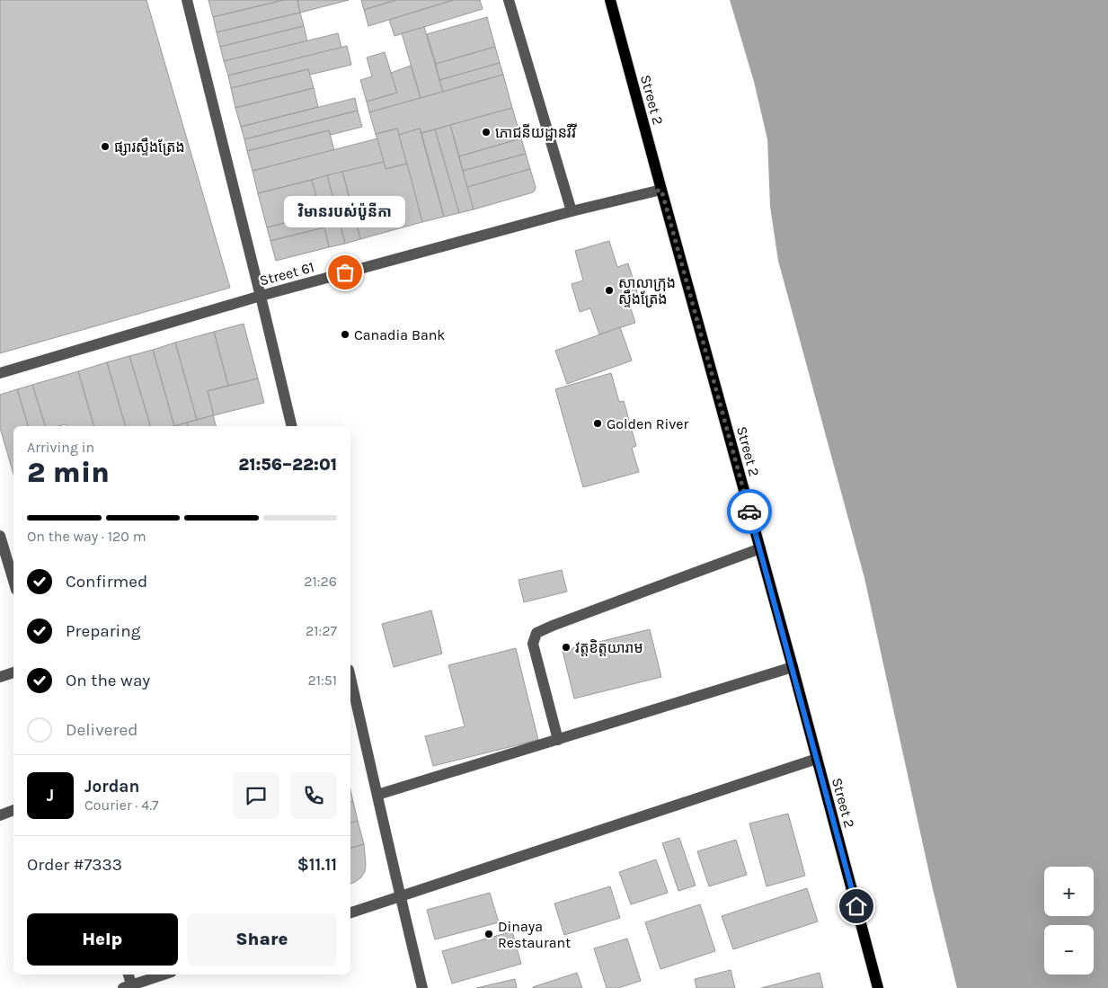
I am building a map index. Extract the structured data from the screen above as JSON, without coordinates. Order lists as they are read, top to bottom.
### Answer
{
  "streets": {
    "main road": ["Street 2"],
    "street": ["Street 61"]
  },
  "crossings": [
    ["Street 2", "Street 61"]
  ],
  "places": [
    "ភោជនីយដ្ឋានវីវី",
    "ផ្សារស្ទឹងត្រែង",
    "វិមានរបស់ប៉ូនីកា",
    "សាលាក្រុង ស្ទឹងត្រែង",
    "Canadia Bank",
    "Golden River",
    "វត្តខិត្តយារាម",
    "Dinaya Restaurant"
  ],
  "page": {
    "bubble": "វិមានរបស់ប៉ូនីកា",
    "heading": ["2 min", "Arriving in", "21:56–22:01"],
    "panel": [
      "Jordan",
      "Courier · 4.7",
      "Order #7333",
      "$11.11"
    ],
    "bar": "On the way · 120 m",
    "list": [
      ["Confirmed", "21:26"],
      ["Preparing", "21:27"],
      ["On the way", "21:51"],
      "Delivered"
    ],
    "round": "J",
    "map_buttons": ["+", "−"],
    "buttons": ["Help", "Share"]
  }
}
